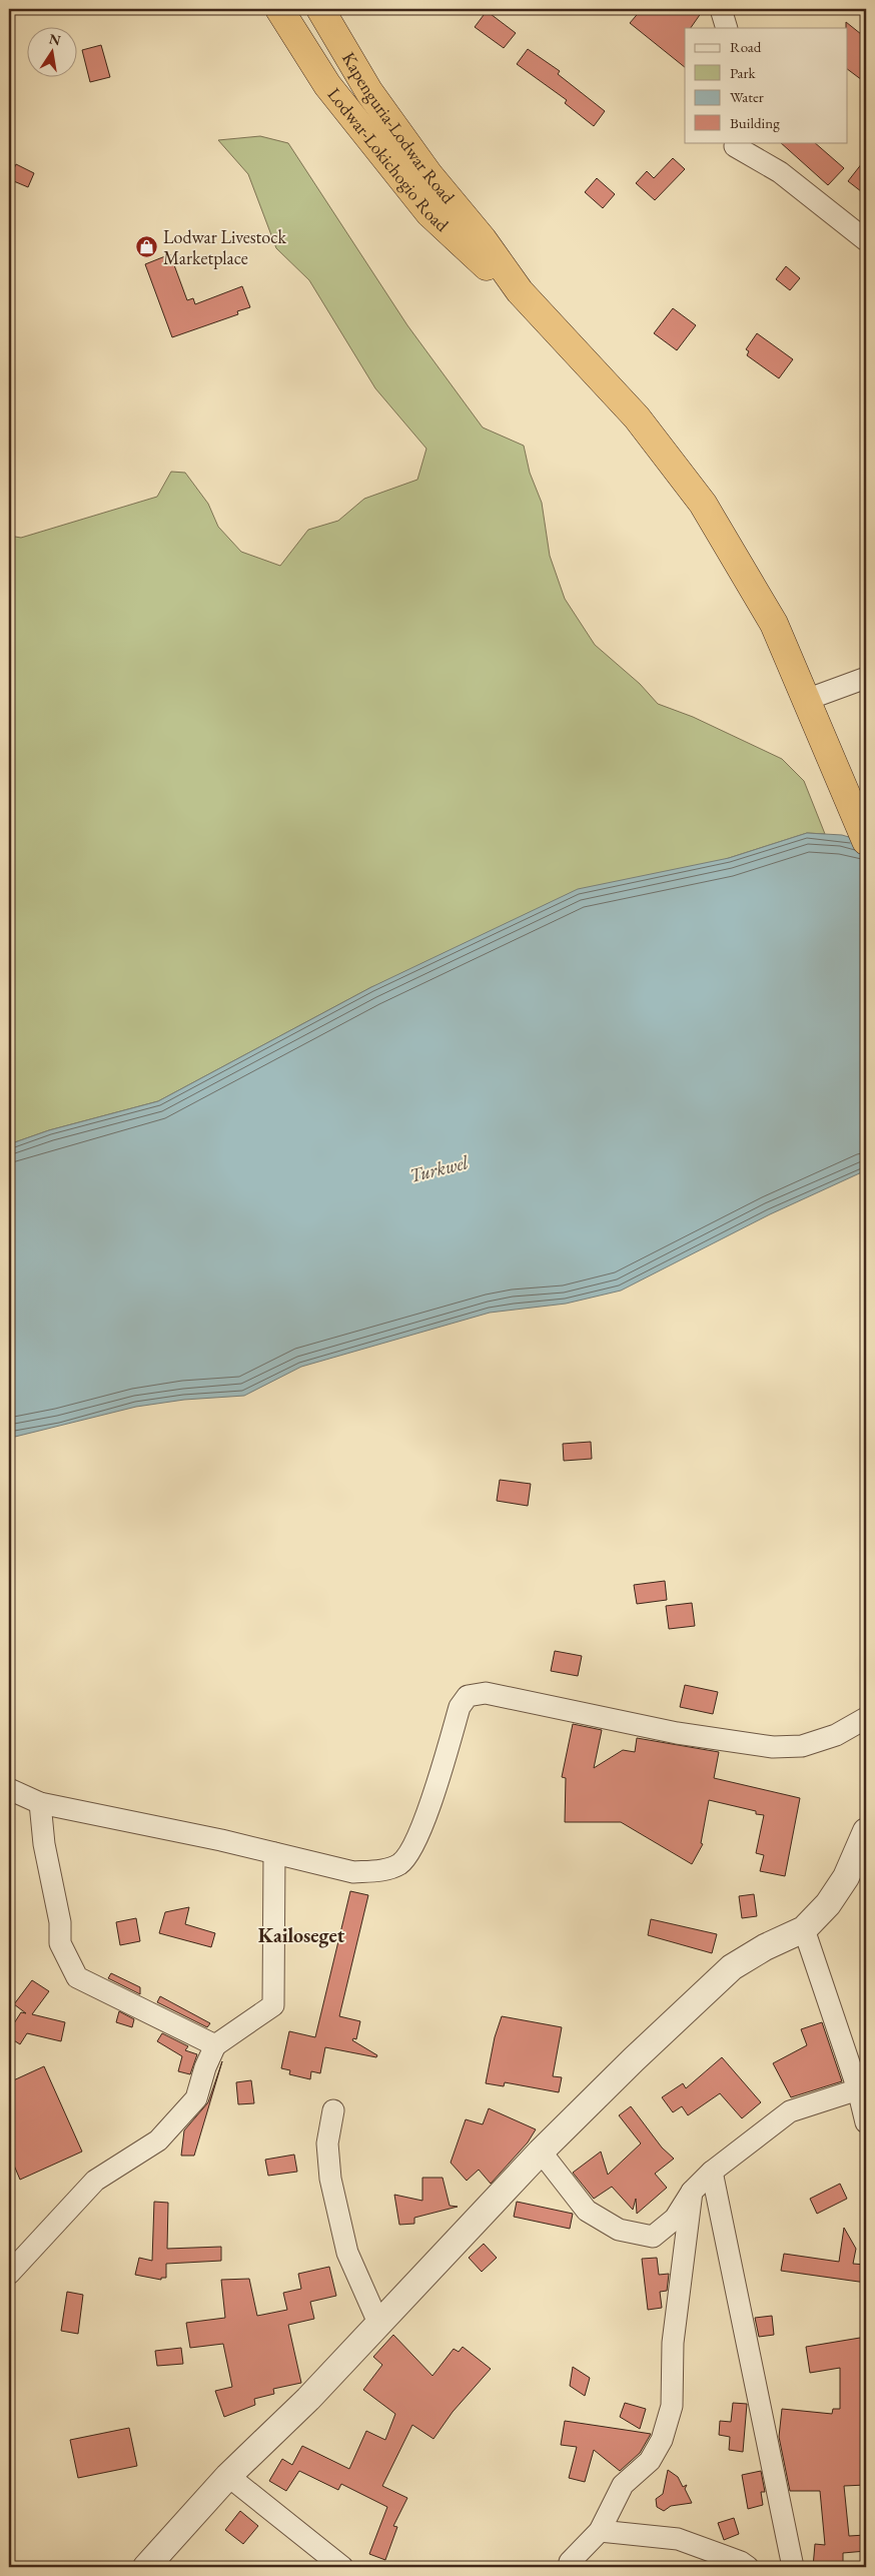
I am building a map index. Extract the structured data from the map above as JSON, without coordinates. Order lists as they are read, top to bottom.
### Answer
{
  "streets": {
    "highway": ["Kapenguria-Lodwar Road", "Lodwar-Lokichogio Road"]
  },
  "crossings": [
    ["Kapenguria-Lodwar Road", "Lodwar-Lokichogio Road"]
  ],
  "districts": ["Kailoseget"],
  "water": ["Turkwel"],
  "places": {
    "shop": ["Lodwar Livestock Marketplace"]
  },
  "legend": [
    "Road",
    "Park",
    "Water",
    "Building"
  ],
  "north": "top"
}
